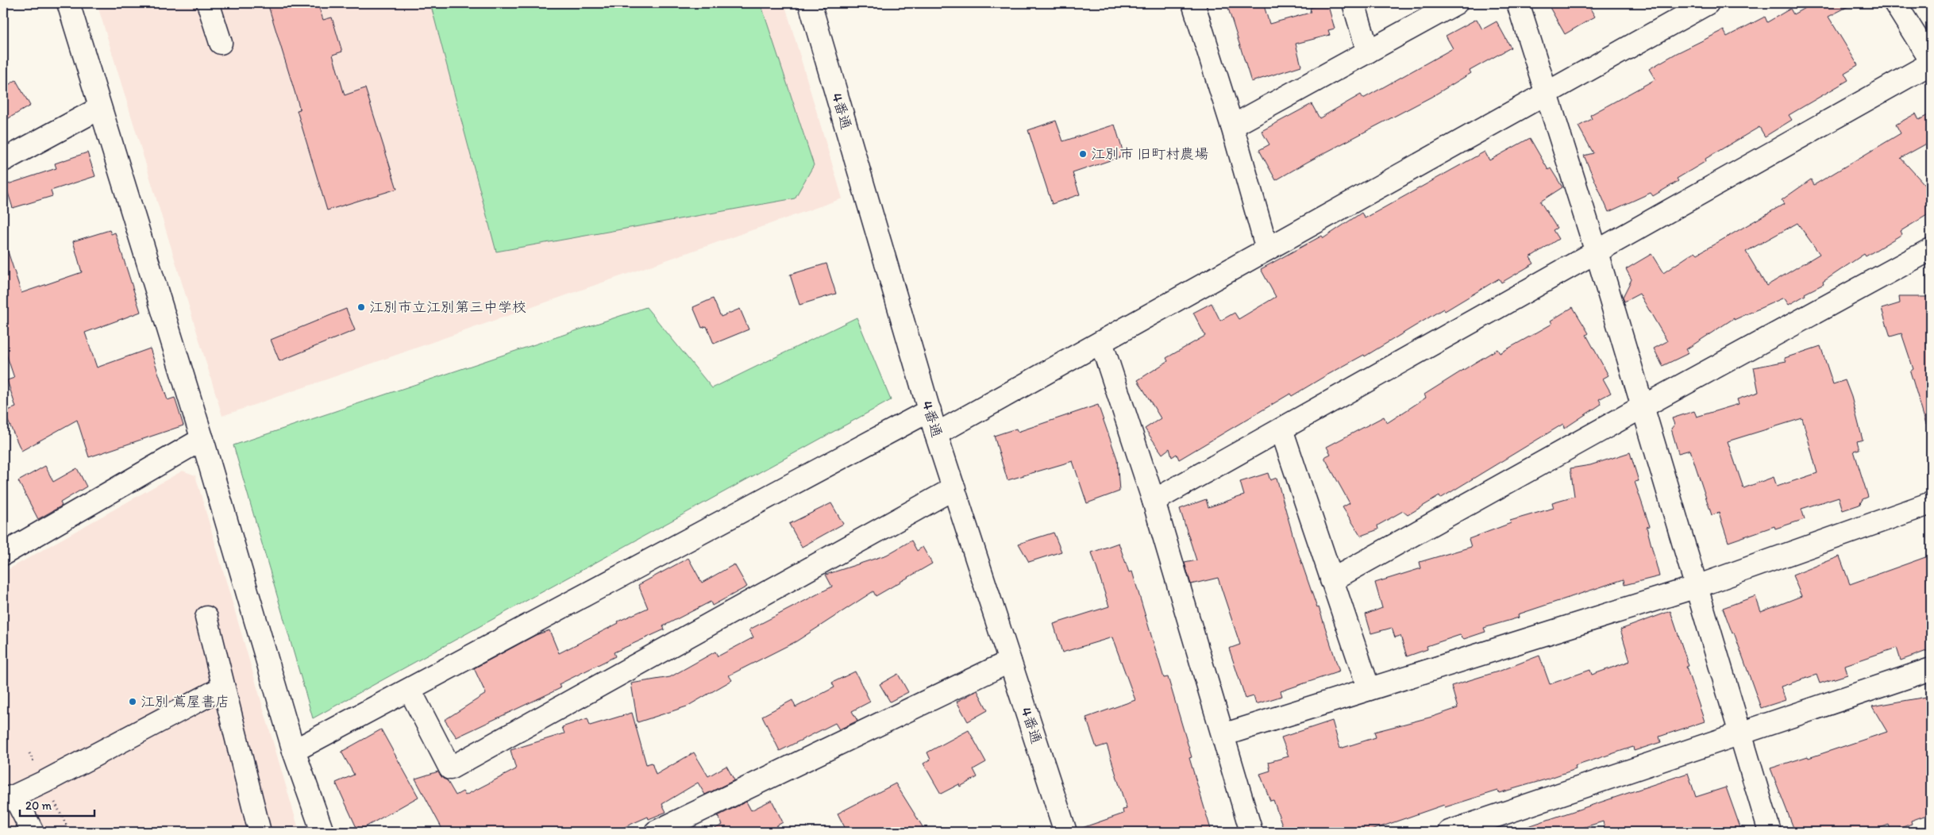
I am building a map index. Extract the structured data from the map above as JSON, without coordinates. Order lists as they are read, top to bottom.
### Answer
{
  "streets": {
    "street": ["4番通"]
  },
  "places": ["江別市 旧町村農場", "江別市立江別第三中学校", "江別 蔦屋書店"],
  "scale_bar": "20 m"
}
